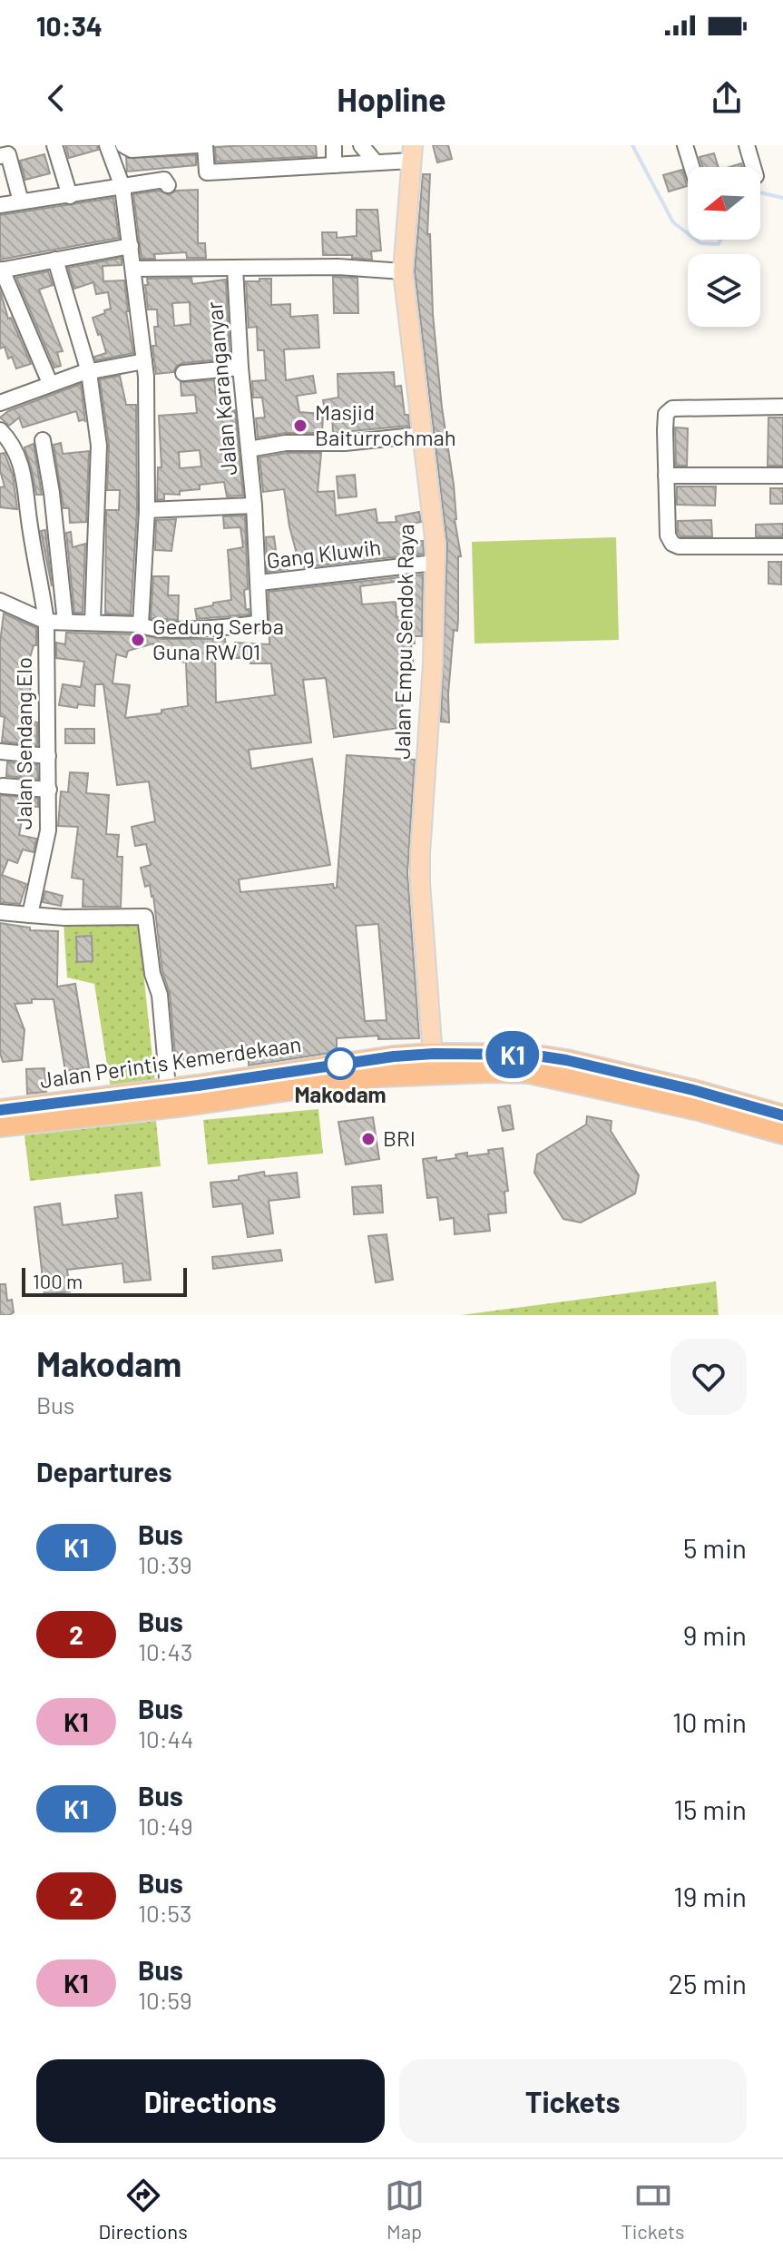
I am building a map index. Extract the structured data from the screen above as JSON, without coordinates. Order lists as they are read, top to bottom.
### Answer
{
  "streets": {
    "highway": ["Jalan Perintis Kemerdekaan"],
    "main road": ["Jalan Empu Sendok Raya"],
    "street": ["Jalan Karanganyar", "Gang Kluwih", "Jalan Sendang Elo"]
  },
  "crossings": [
    ["Jalan Karanganyar", "Gang Kluwih"],
    ["Jalan Karanganyar", "Jalan Empu Sendok Raya"],
    ["Gang Kluwih", "Jalan Empu Sendok Raya"],
    ["Jalan Empu Sendok Raya", "Jalan Perintis Kemerdekaan"]
  ],
  "places": [
    "Masjid Baiturrochmah",
    "Gedung Serba Guna RW 01",
    "Makodam",
    "BRI"
  ],
  "lines": ["bus line K1"],
  "scale_bar": "100 m",
  "north": "left",
  "page": {
    "status": "10:34",
    "header": "Hopline",
    "on_map": "K1",
    "scale": "100 m",
    "heading": [
      ["Makodam", "Bus"],
      "Departures"
    ],
    "list": [
      {
        "mark": "K1",
        "name": "Bus",
        "note": "10:39",
        "value": "5 min"
      },
      {
        "mark": "2",
        "name": "Bus",
        "note": "10:43",
        "value": "9 min"
      },
      {
        "mark": "K1",
        "name": "Bus",
        "note": "10:44",
        "value": "10 min"
      },
      {
        "mark": "K1",
        "name": "Bus",
        "note": "10:49",
        "value": "15 min"
      },
      {
        "mark": "2",
        "name": "Bus",
        "note": "10:53",
        "value": "19 min"
      },
      {
        "mark": "K1",
        "name": "Bus",
        "note": "10:59",
        "value": "25 min"
      }
    ],
    "buttons": ["Directions", "Tickets"],
    "tabs": ["Directions", "Map", "Tickets"]
  }
}
